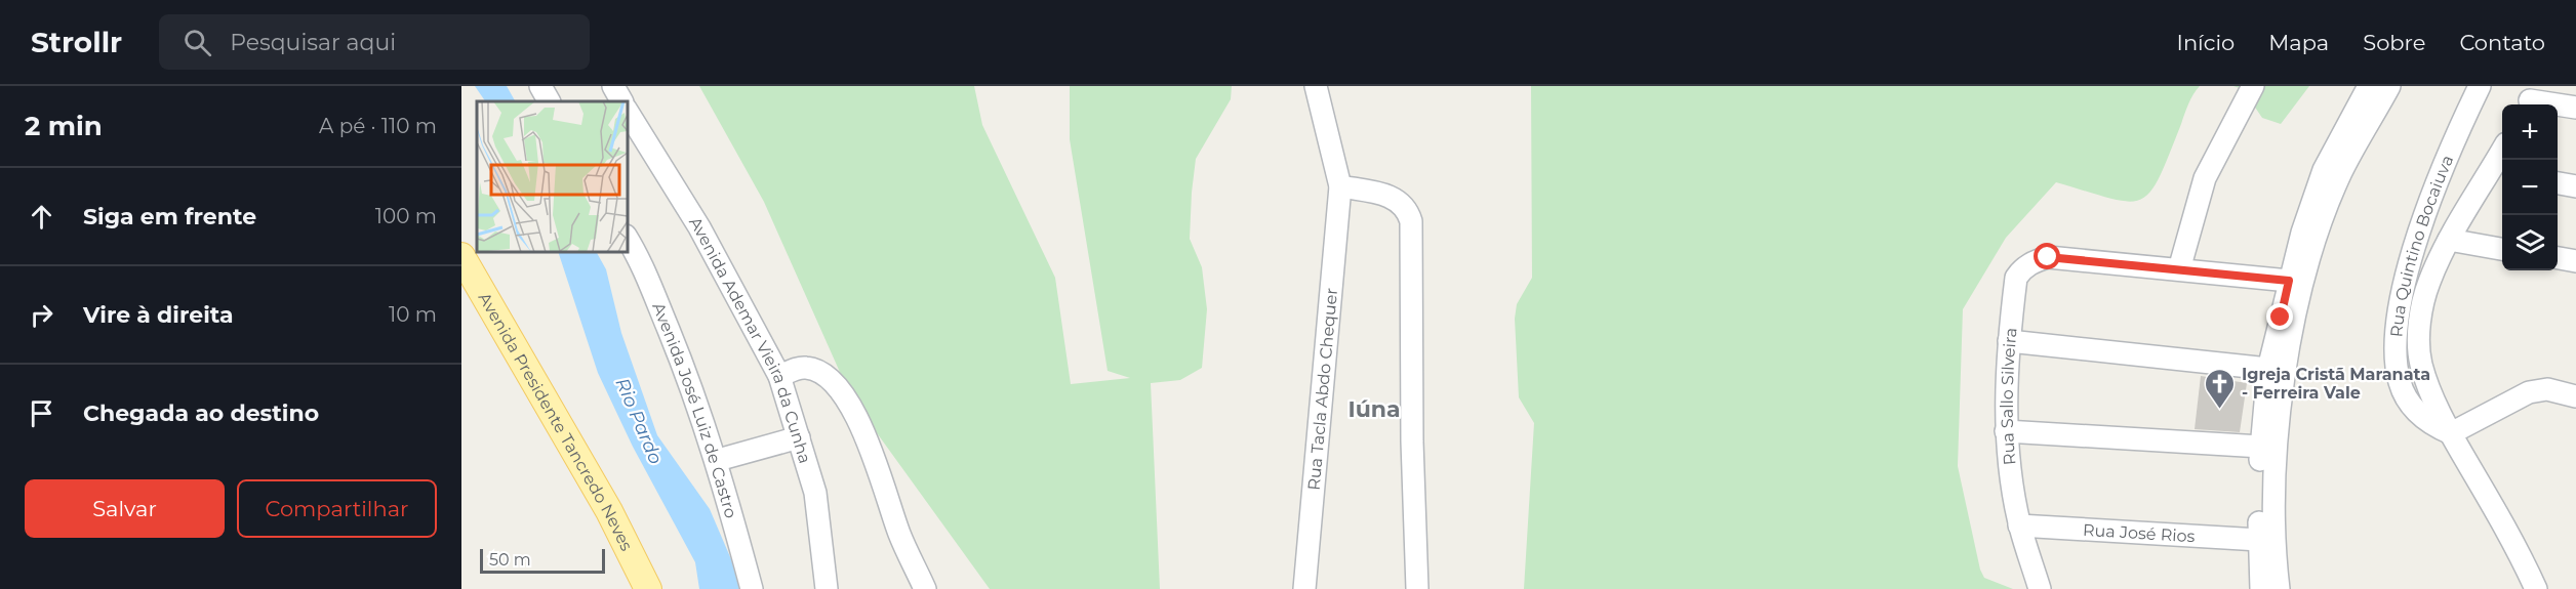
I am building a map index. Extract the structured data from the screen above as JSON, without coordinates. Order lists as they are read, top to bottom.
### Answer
{
  "streets": {
    "main road": ["Avenida Presidente Tancredo Neves"],
    "street": [
      "Rua Quintino Bocaiuva",
      "Avenida Ademar Vieira da Cunha",
      "Rua Tacla Abdo Chequer",
      "Rua Sallo Silveira",
      "Avenida José Luiz de Castro",
      "Rua José Rios"
    ]
  },
  "crossings": [
    ["Rua Sallo Silveira", "Rua José Rios"]
  ],
  "districts": ["Iúna"],
  "water": ["Rio Pardo"],
  "places": {
    "church": ["Igreja Cristã Maranata - Ferreira Vale"]
  },
  "scale_bar": "50 m",
  "page": {
    "header": "Strollr",
    "search": "Pesquisar aqui",
    "nav": [
      "Início",
      "Mapa",
      "Sobre",
      "Contato"
    ],
    "heading": ["2 min", "A pé · 110 m"],
    "map_buttons": ["+", "−"],
    "list": [
      ["Siga em frente", "100 m"],
      ["Vire à direita", "10 m"],
      "Chegada ao destino"
    ],
    "buttons": ["Salvar", "Compartilhar"],
    "scale": "50 m"
  }
}
